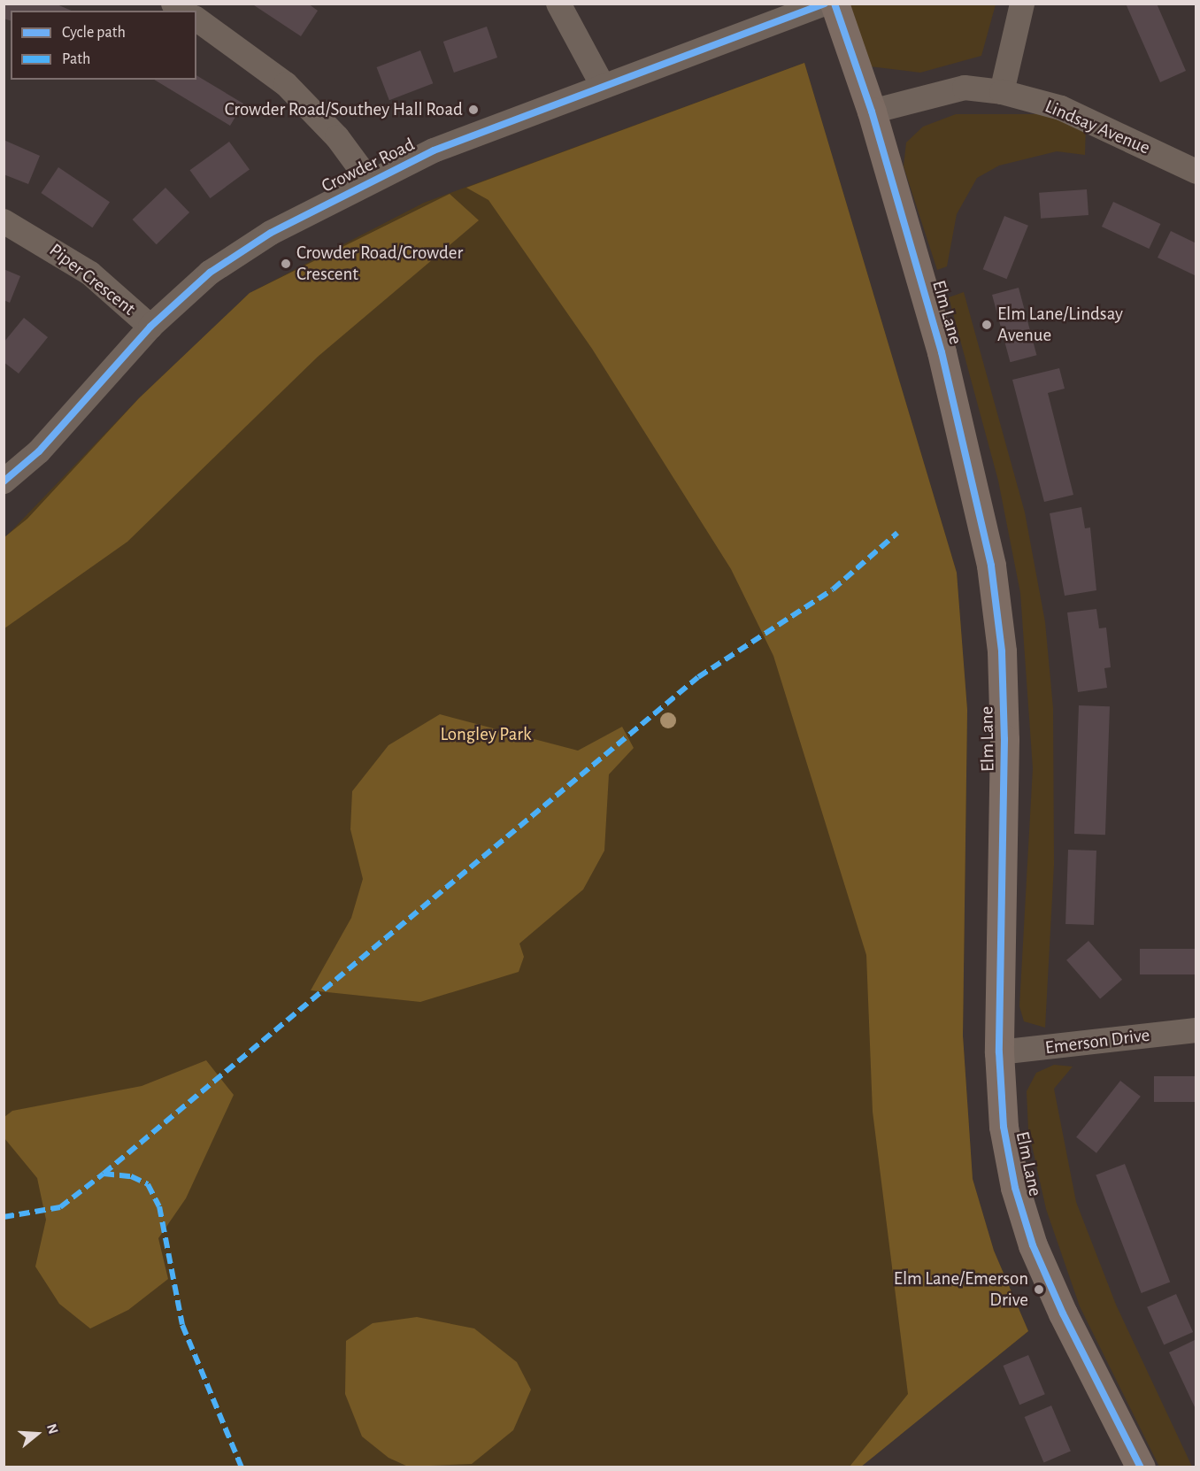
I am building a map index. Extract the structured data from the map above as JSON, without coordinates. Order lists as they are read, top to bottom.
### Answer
{
  "streets": {
    "street": [
      "Lindsay Avenue",
      "Crowder Road",
      "Piper Crescent",
      "Elm Lane",
      "Emerson Drive"
    ]
  },
  "crossings": [
    ["Lindsay Avenue", "Elm Lane"],
    ["Crowder Road", "Piper Crescent"],
    ["Elm Lane", "Emerson Drive"]
  ],
  "parks": ["Longley Park"],
  "places": [
    "Crowder Road/Southey Hall Road",
    "Crowder Road/Crowder Crescent",
    "Elm Lane/Lindsay Avenue",
    "Elm Lane/Emerson Drive"
  ],
  "legend": ["Cycle path", "Path"],
  "north": "right"
}
